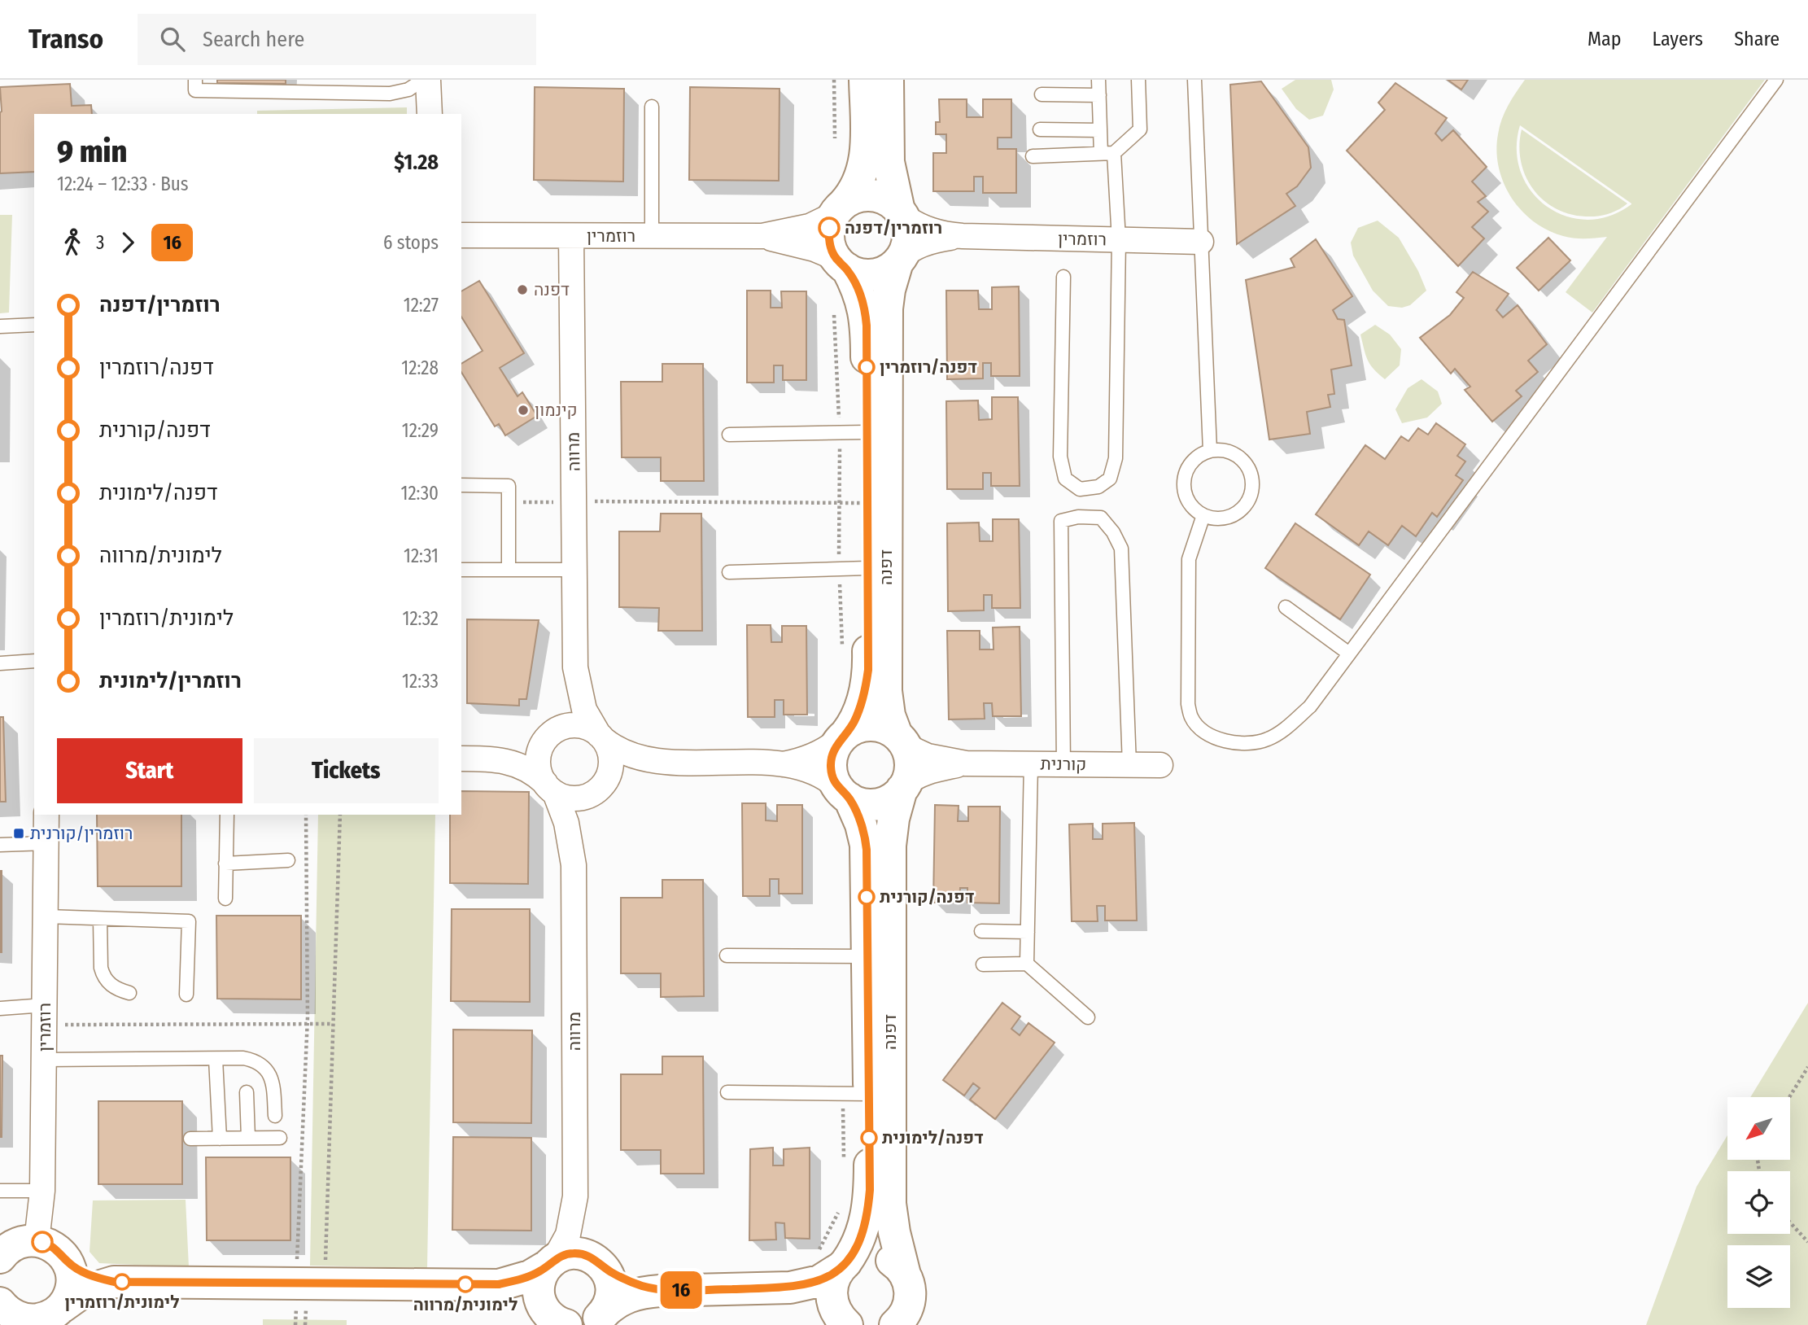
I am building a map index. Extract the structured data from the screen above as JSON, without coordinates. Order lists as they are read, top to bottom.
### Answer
{
  "streets": {
    "street": [
      "רוזמרין",
      "מרווה",
      "דפנה",
      "קורנית"
    ]
  },
  "crossings": [
    ["רוזמרין", "מרווה"],
    ["רוזמרין", "דפנה"],
    ["דפנה", "קורנית"]
  ],
  "places": {
    "other": [
      "רוזמרין/דפנה",
      "דפנה",
      "דפנה/רוזמרין",
      "קינמון",
      "דפנה/קורנית",
      "דפנה/לימונית",
      "לימונית/רוזמרין",
      "לימונית/מרווה"
    ],
    "transit": ["רוזמרין/קורנית"]
  },
  "lines": ["bus line 16"],
  "north": "bottom left",
  "page": {
    "header": "Transo",
    "search": "Search here",
    "nav": ["Map", "Layers", "Share"],
    "on_map": "16",
    "heading": ["9 min", "12:24 – 12:33 · Bus", "$1.28"],
    "legs": ["3", "16", "6 stops"],
    "list": [
      {
        "name": "רוזמרין/דפנה",
        "value": "12:27"
      },
      {
        "name": "דפנה/רוזמרין",
        "value": "12:28"
      },
      {
        "name": "דפנה/קורנית",
        "value": "12:29"
      },
      {
        "name": "דפנה/לימונית",
        "value": "12:30"
      },
      {
        "name": "לימונית/מרווה",
        "value": "12:31"
      },
      {
        "name": "לימונית/רוזמרין",
        "value": "12:32"
      },
      {
        "name": "רוזמרין/לימונית",
        "value": "12:33"
      }
    ],
    "buttons": ["Start", "Tickets"]
  }
}
